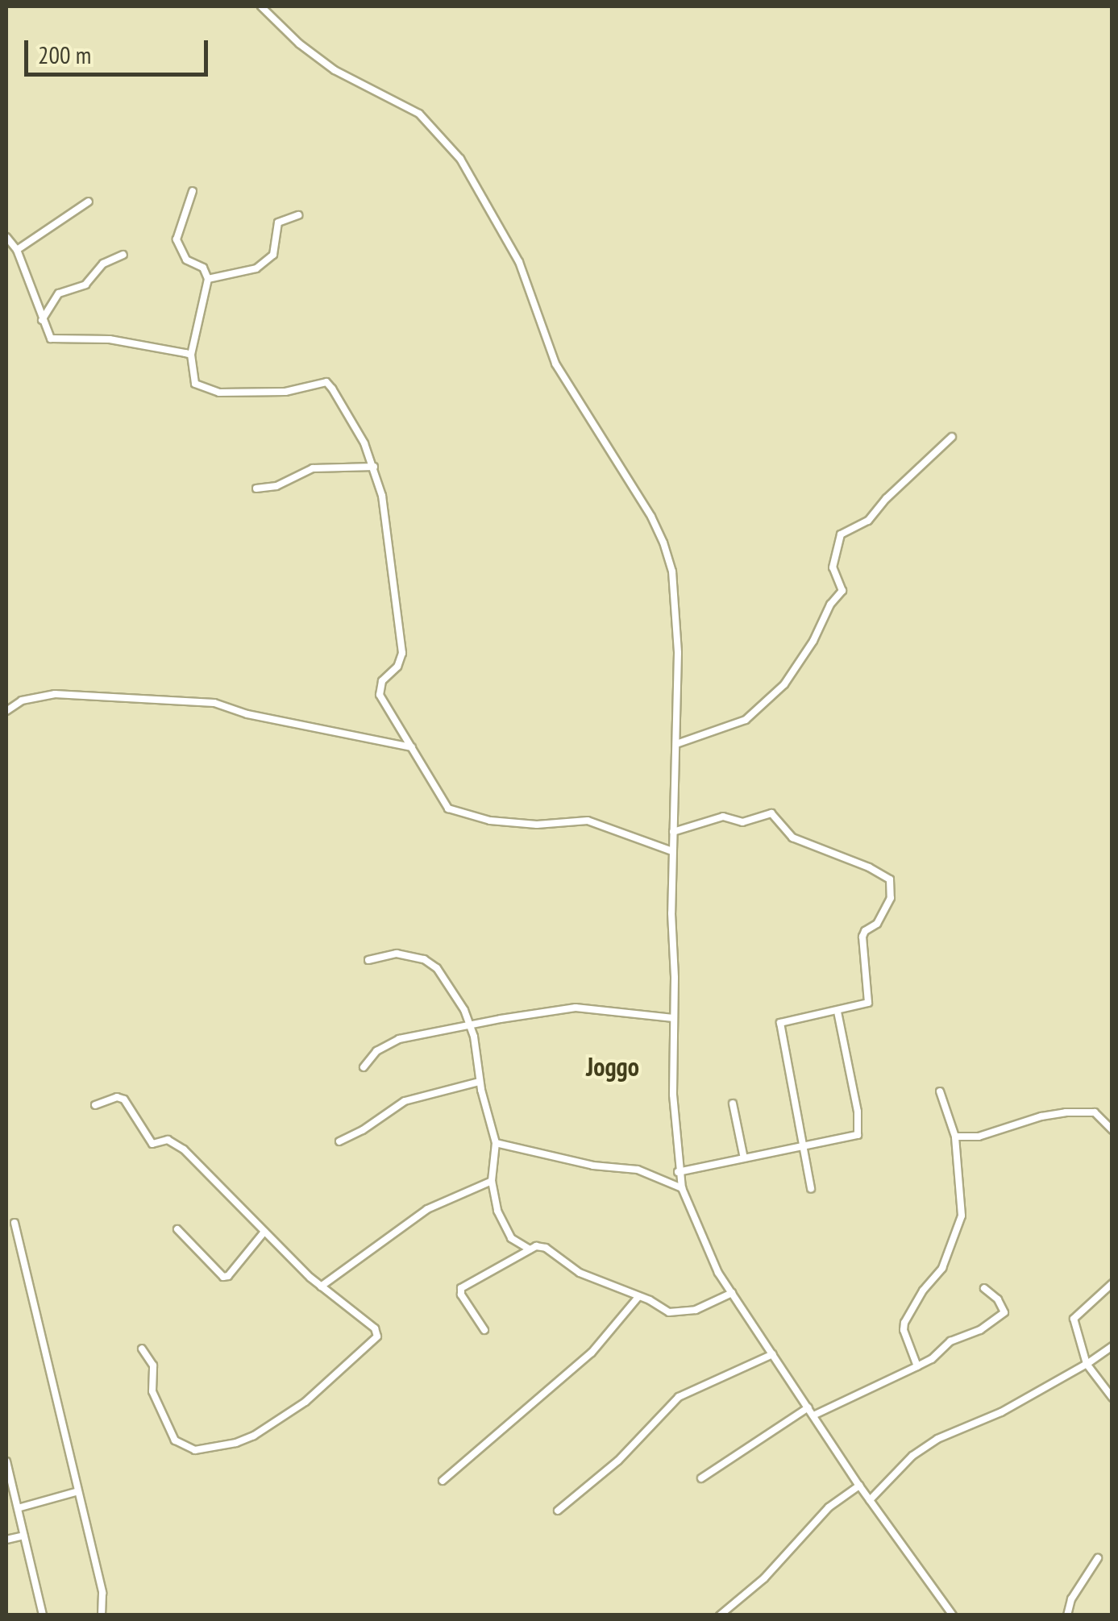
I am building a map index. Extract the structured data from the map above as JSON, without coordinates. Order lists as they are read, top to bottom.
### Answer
{
  "districts": ["Joggo"],
  "scale_bar": "200 m"
}
